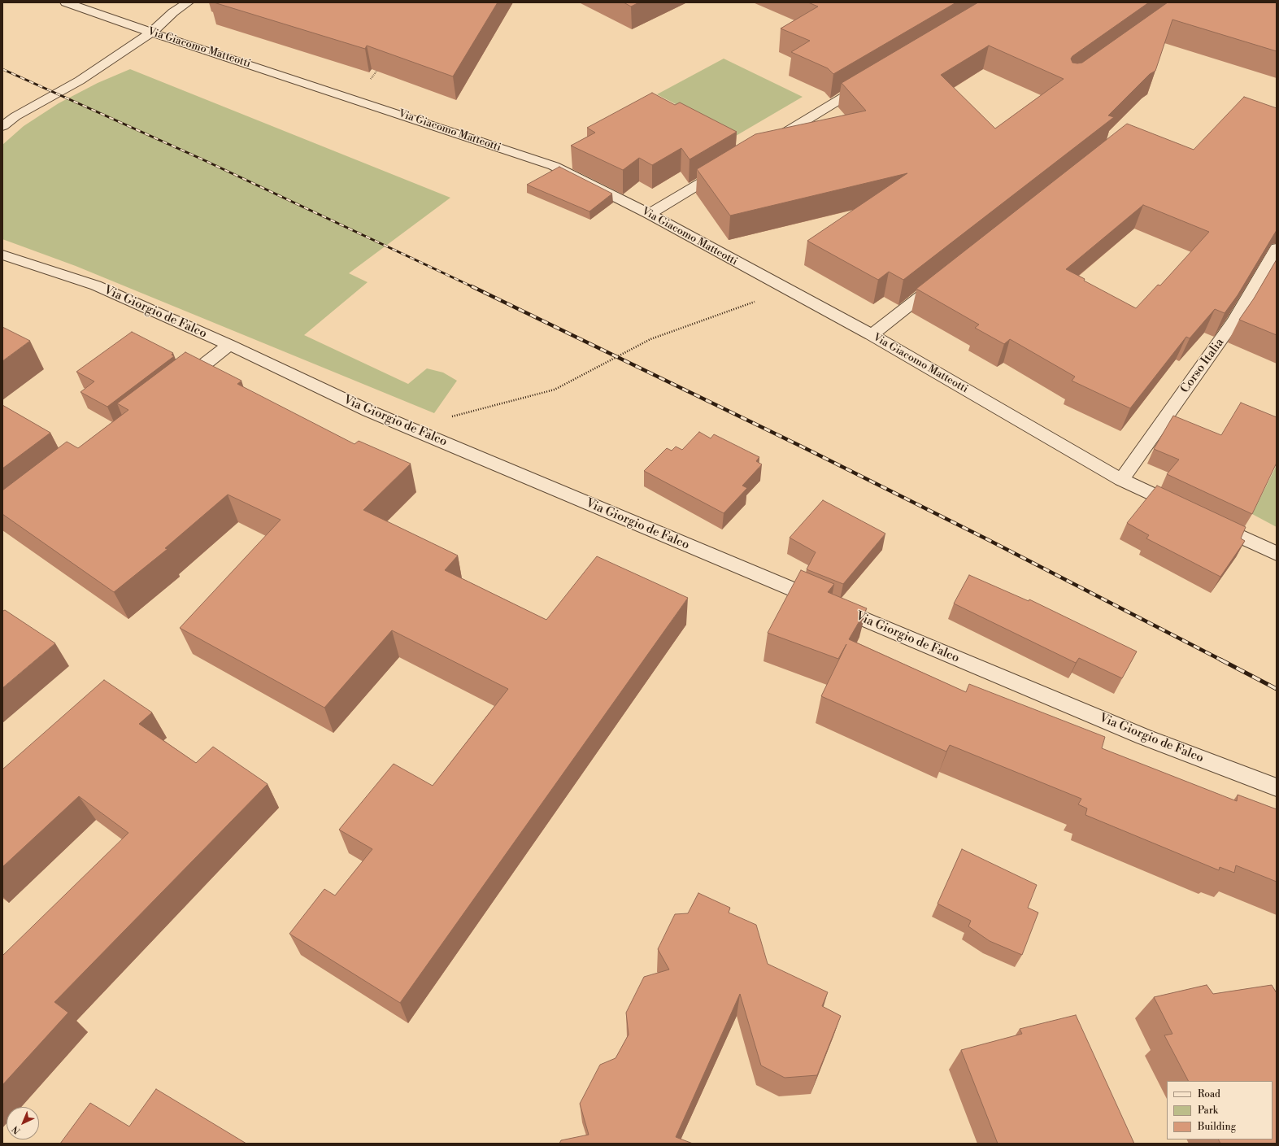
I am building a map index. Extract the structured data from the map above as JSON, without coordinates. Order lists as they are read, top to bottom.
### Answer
{
  "streets": {
    "street": ["Via Giacomo Matteotti", "Via Giorgio de Falco", "Corso Italia"]
  },
  "crossings": [
    ["Via Giacomo Matteotti", "Corso Italia"]
  ],
  "legend": ["Road", "Park", "Building"],
  "north": "bottom left"
}
